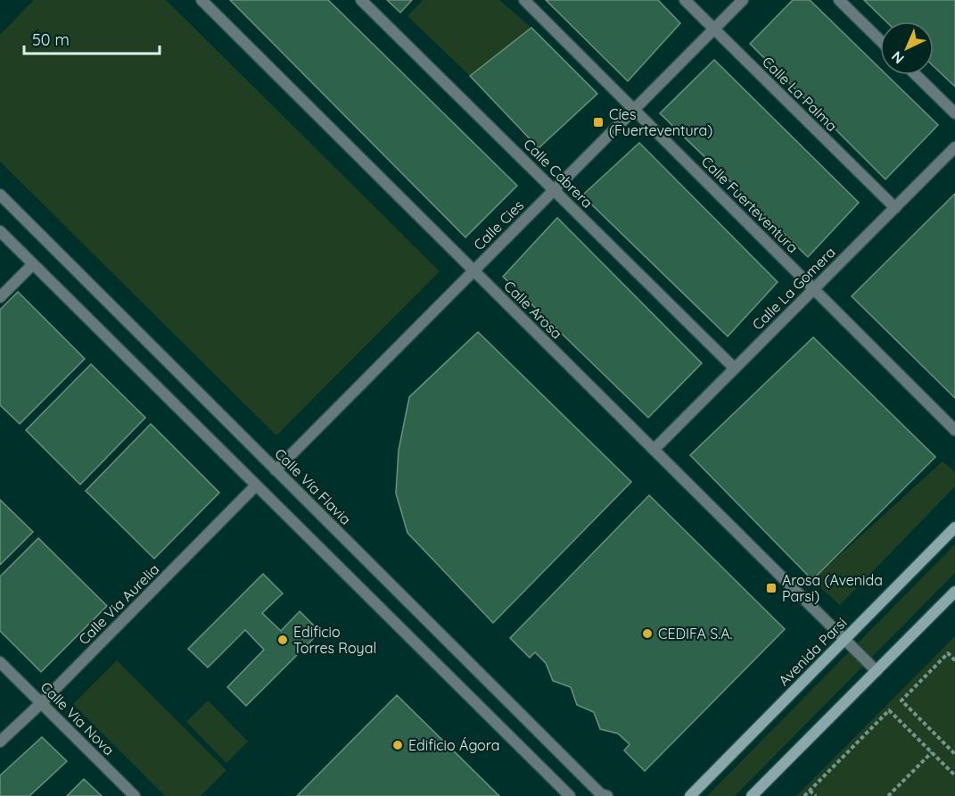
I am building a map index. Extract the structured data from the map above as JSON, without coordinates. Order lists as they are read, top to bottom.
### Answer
{
  "streets": {
    "street": [
      "Calle La Palma",
      "Calle Cabrera",
      "Calle Fuerteventura",
      "Calle Cies",
      "Calle La Gomera",
      "Calle Arosa",
      "Calle Vía Flavia",
      "Calle Via Aurelia",
      "Avenida Parsi",
      "Calle Via Nova"
    ]
  },
  "crossings": [
    ["Calle La Palma", "Calle Cies"],
    ["Calle La Palma", "Calle La Gomera"],
    ["Calle Cabrera", "Calle Cies"],
    ["Calle Cabrera", "Calle La Gomera"],
    ["Calle Fuerteventura", "Calle Cies"],
    ["Calle Fuerteventura", "Calle La Gomera"],
    ["Calle Cies", "Calle Arosa"],
    ["Calle Cies", "Calle Vía Flavia"],
    ["Calle La Gomera", "Calle Arosa"],
    ["Calle Arosa", "Avenida Parsi"],
    ["Calle Via Aurelia", "Calle Via Nova"]
  ],
  "places": {
    "transit": ["Cíes (Fuerteventura)", "Arosa (Avenida Parsi)"],
    "other": ["CEDIFA S.A.", "Edificio Torres Royal", "Edificio Ágora"]
  },
  "scale_bar": "50 m",
  "north": "bottom left"
}
